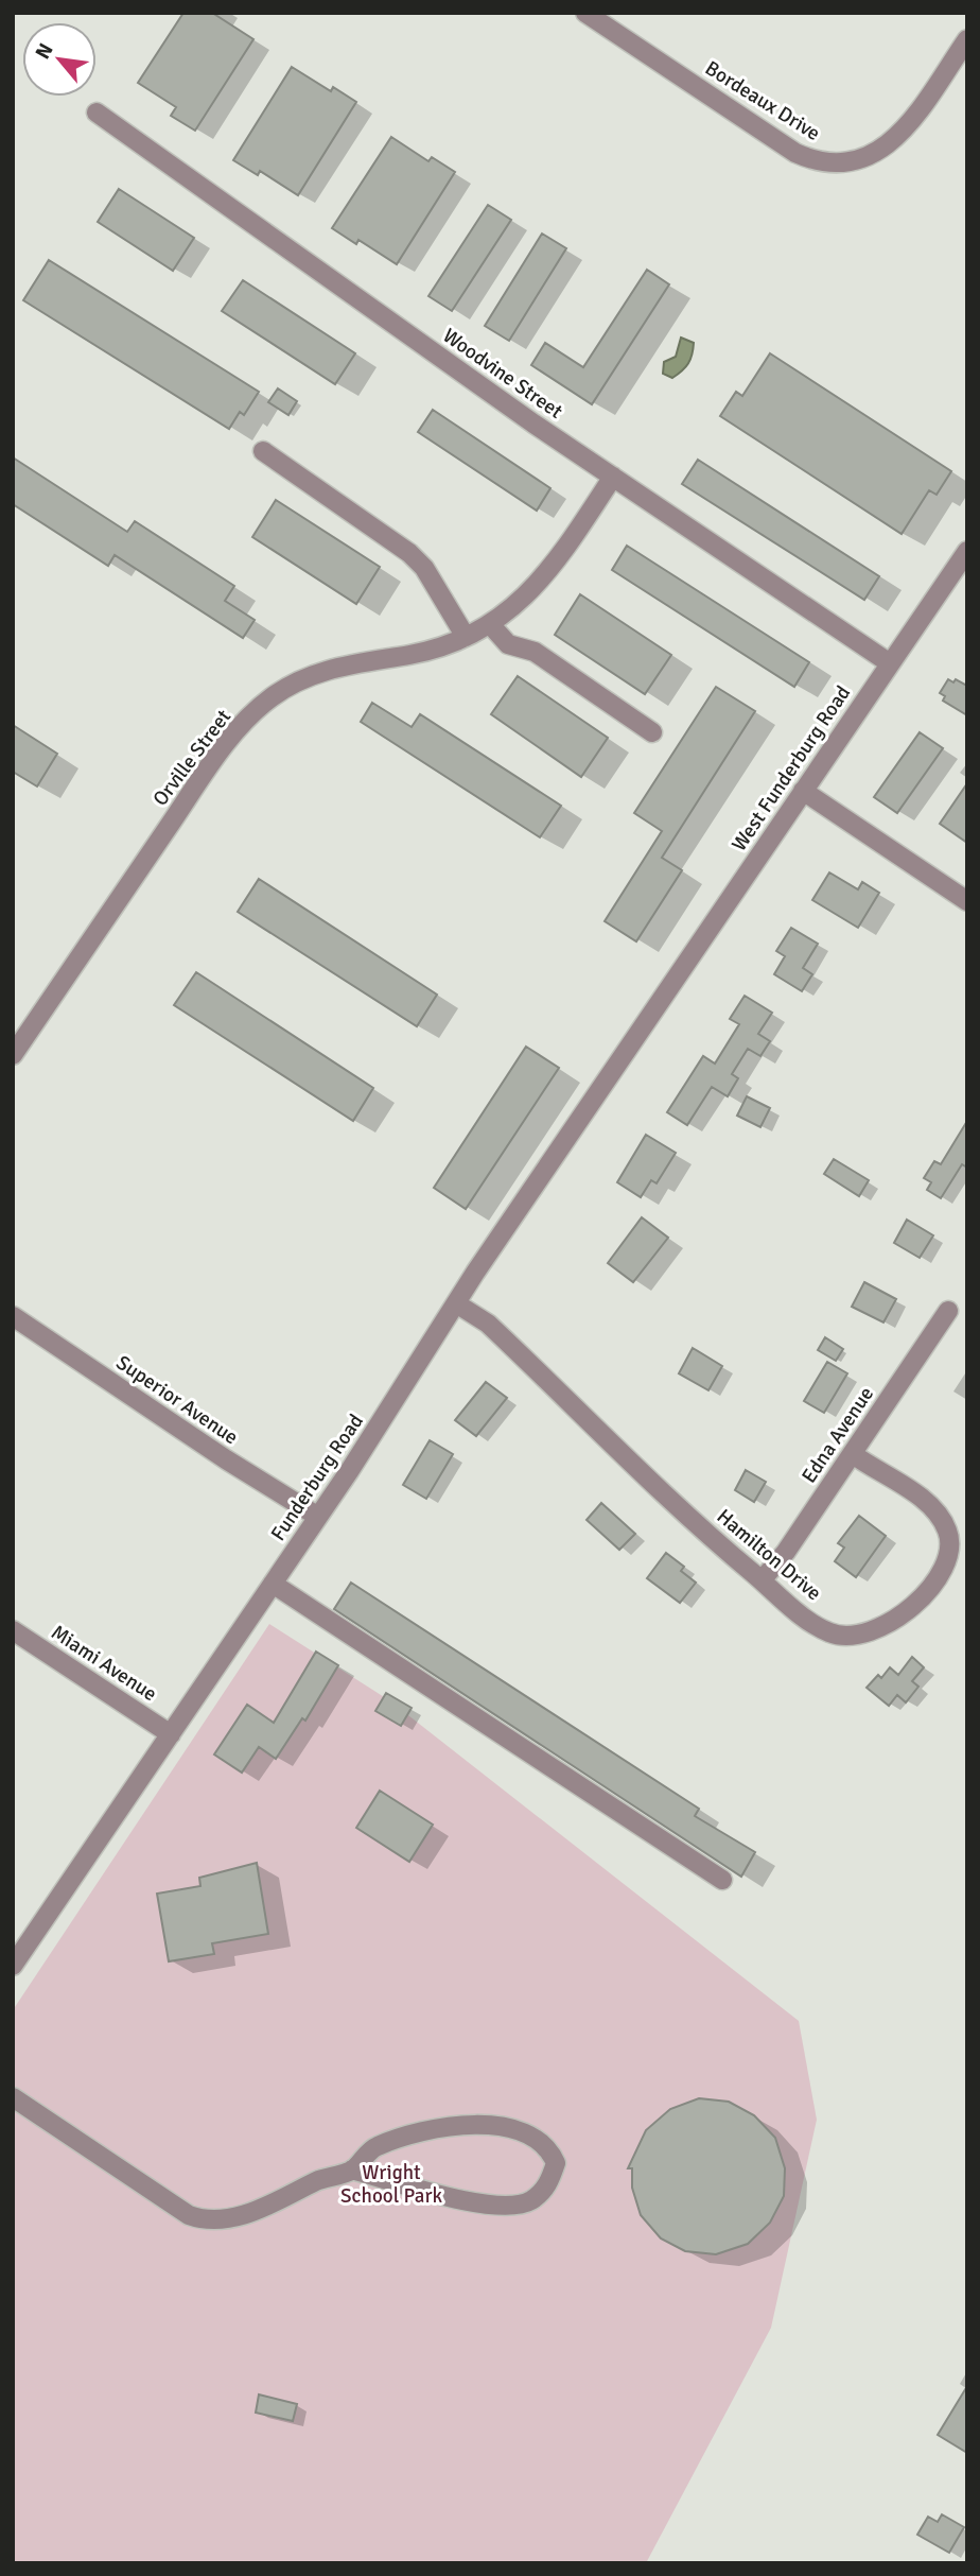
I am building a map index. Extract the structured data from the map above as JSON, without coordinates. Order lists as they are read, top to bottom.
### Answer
{
  "streets": {
    "street": [
      "Bordeaux Drive",
      "Woodvine Street",
      "Orville Street",
      "West Funderburg Road",
      "Superior Avenue",
      "Edna Avenue",
      "Funderburg Road",
      "Hamilton Drive",
      "Miami Avenue"
    ]
  },
  "crossings": [
    ["Woodvine Street", "Orville Street"],
    ["Woodvine Street", "West Funderburg Road"],
    ["West Funderburg Road", "Funderburg Road"],
    ["Superior Avenue", "Funderburg Road"],
    ["Edna Avenue", "Hamilton Drive"],
    ["Funderburg Road", "Hamilton Drive"],
    ["Funderburg Road", "Miami Avenue"]
  ],
  "parks": ["Wright School Park"],
  "north": "top left"
}
